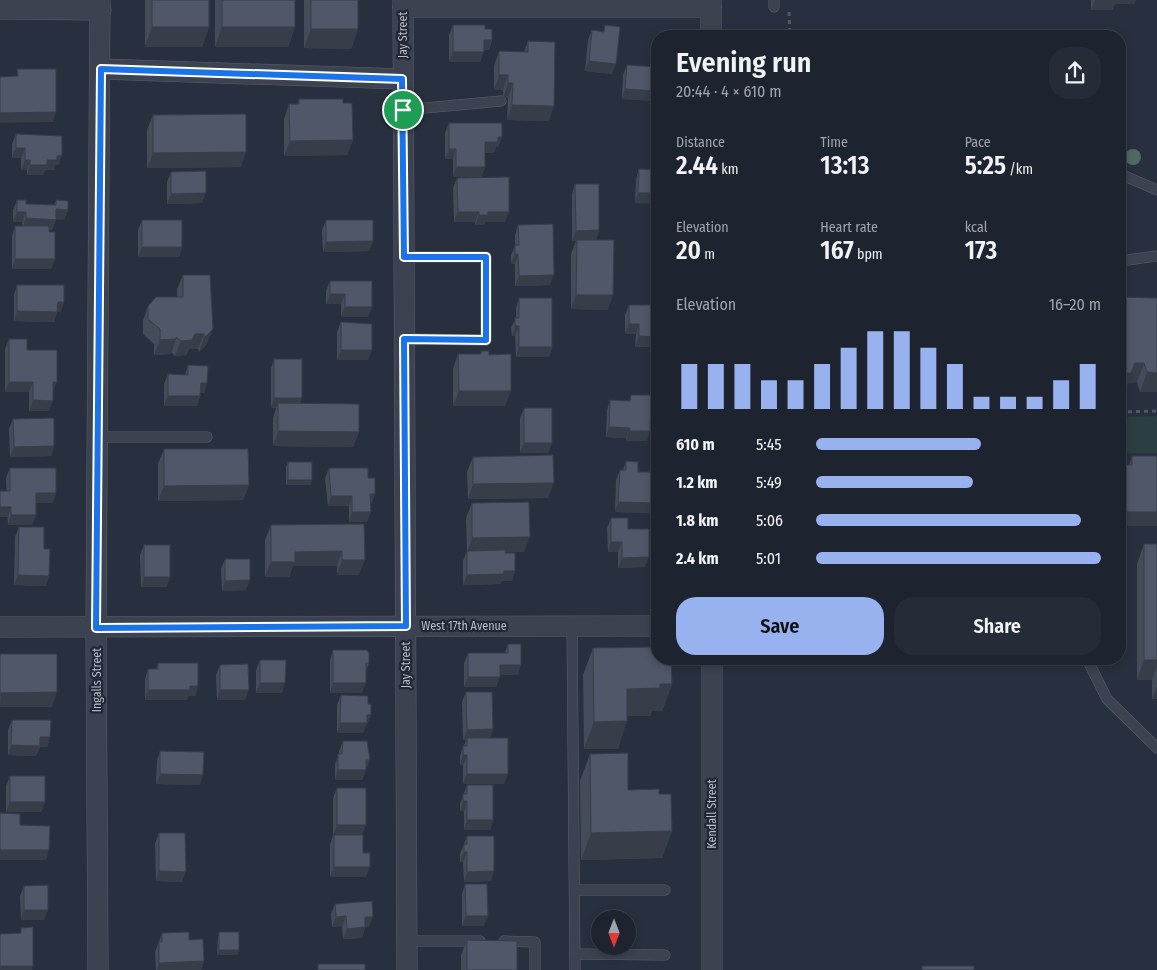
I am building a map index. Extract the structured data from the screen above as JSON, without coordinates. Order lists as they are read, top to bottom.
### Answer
{
  "streets": {
    "street": [
      "Jay Street",
      "West 17th Avenue",
      "Ingalls Street",
      "Kendall Street"
    ]
  },
  "crossings": [
    ["Jay Street", "West 17th Avenue"],
    ["West 17th Avenue", "Ingalls Street"]
  ],
  "north": "bottom",
  "page": {
    "heading": ["Evening run", "20:44 · 4 × 610 m"],
    "stats": [
      ["Distance", "2.44 km"],
      ["Time", "13:13"],
      ["Pace", "5:25 /km"],
      ["Elevation", "20 m"],
      ["Heart rate", "167 bpm"],
      ["kcal", "173"]
    ],
    "chart": ["Elevation", "16–20 m"],
    "list": [
      {
        "name": "610 m",
        "note": "5:45"
      },
      {
        "name": "1.2 km",
        "note": "5:49"
      },
      {
        "name": "1.8 km",
        "note": "5:06"
      },
      {
        "name": "2.4 km",
        "note": "5:01"
      }
    ],
    "buttons": ["Save", "Share"]
  }
}
